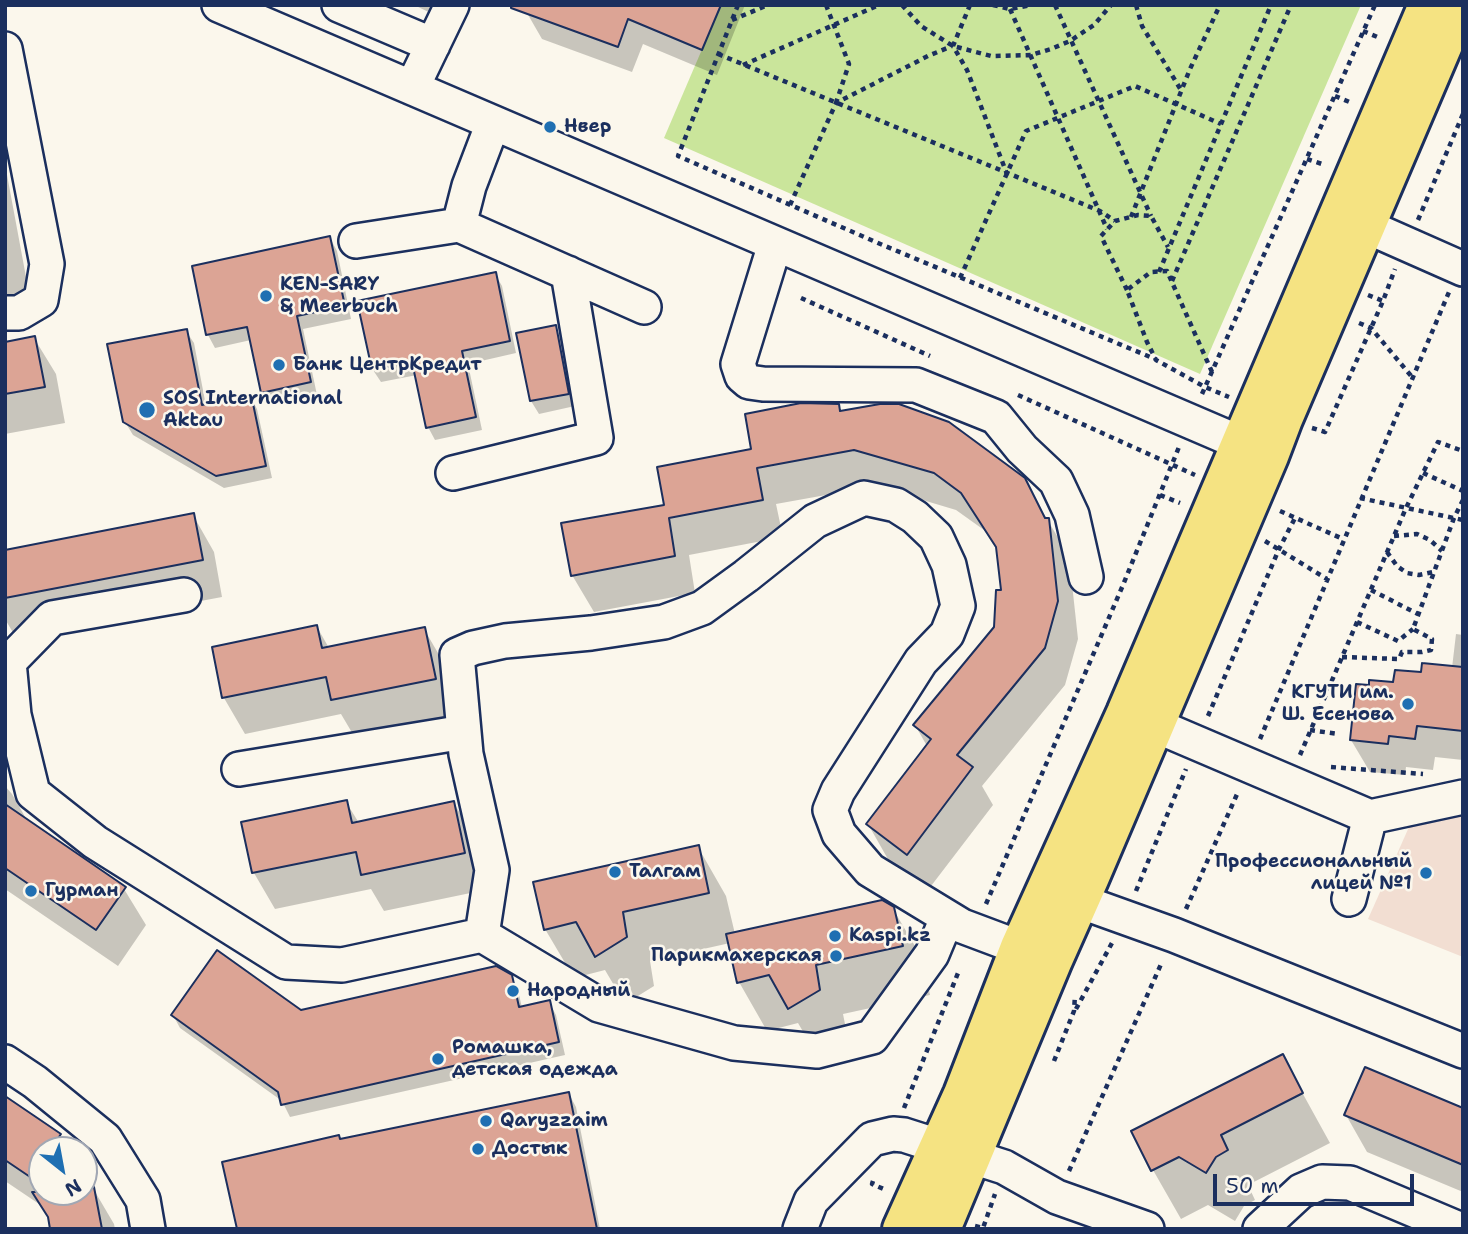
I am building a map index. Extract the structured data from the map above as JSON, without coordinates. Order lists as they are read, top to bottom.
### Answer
{
  "places": [
    "Нвер",
    "KEN-SARY & Meerbuch",
    "Банк ЦентрКредит",
    "SOS International Aktau",
    "КГУТИ им. Ш. Есенова",
    "Талгам",
    "Профессиональный лицей №1",
    "Гурман",
    "Kaspi.kz",
    "Парикмахерская",
    "Народный",
    "Ромашка, детская одежда",
    "Qaryzzaim",
    "Достык"
  ],
  "scale_bar": "50 m",
  "north": "bottom right"
}
